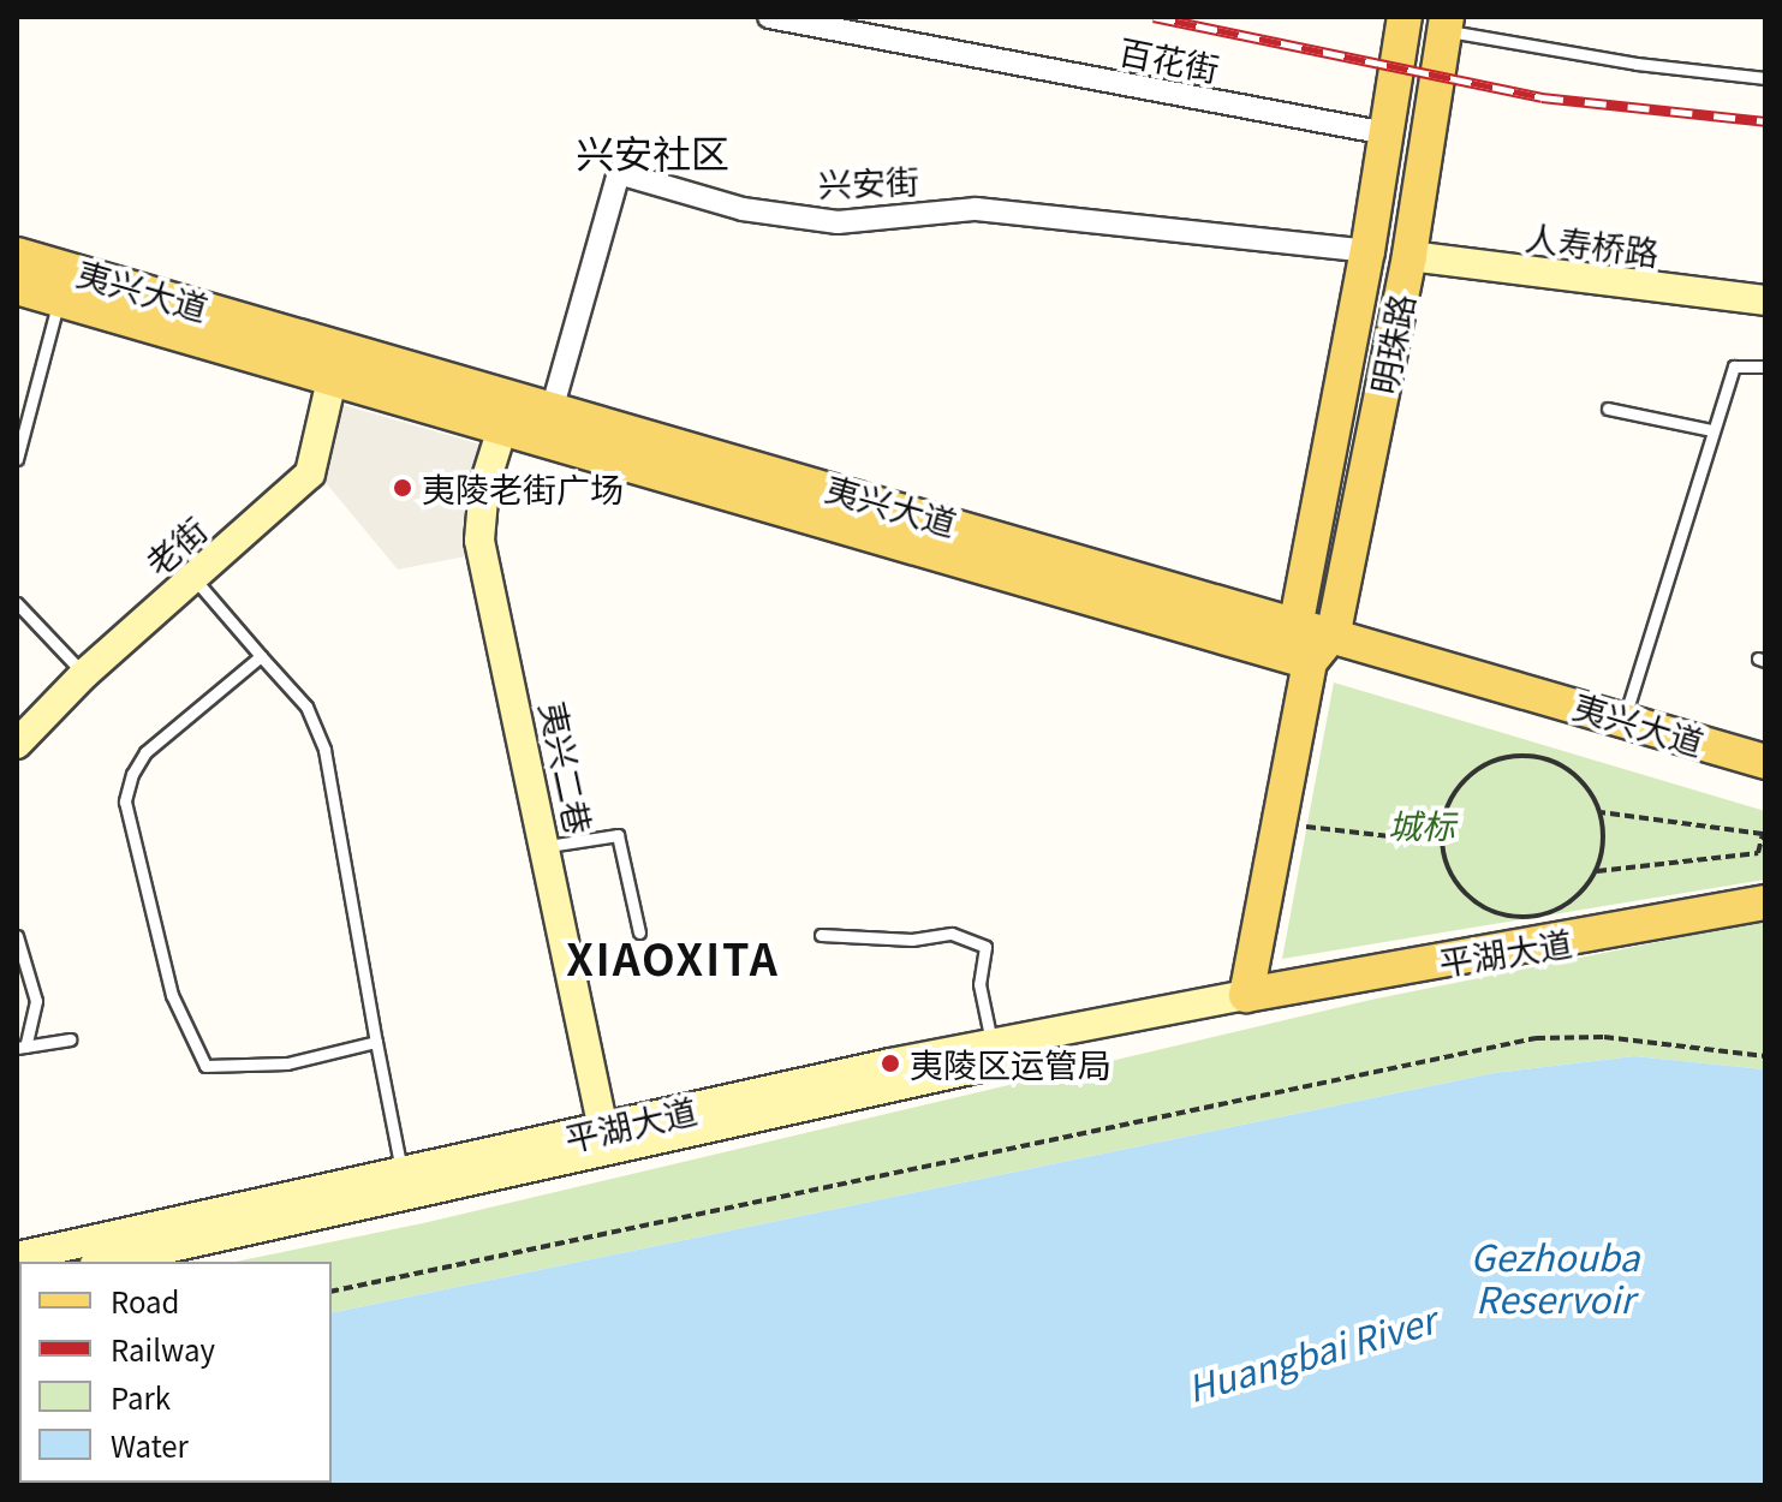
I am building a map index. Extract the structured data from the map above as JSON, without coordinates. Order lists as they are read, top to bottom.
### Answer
{
  "streets": {
    "main road": [
      "人寿桥路",
      "夷兴大道",
      "明珠路",
      "老街",
      "夷兴二巷",
      "平湖大道"
    ],
    "street": ["百花街", "兴安街"]
  },
  "crossings": [
    ["百花街", "明珠路"],
    ["兴安街", "夷兴大道"],
    ["兴安街", "明珠路"],
    ["人寿桥路", "明珠路"],
    ["夷兴大道", "明珠路"],
    ["夷兴大道", "老街"],
    ["夷兴大道", "夷兴二巷"],
    ["明珠路", "平湖大道"],
    ["夷兴二巷", "平湖大道"]
  ],
  "districts": ["兴安社区", "XIAOXITA"],
  "water": ["Gezhouba Reservoir", "Huangbai River"],
  "parks": ["城标"],
  "places": ["夷陵老街广场", "夷陵区运管局"],
  "legend": [
    "Road",
    "Railway",
    "Park",
    "Water"
  ]
}
